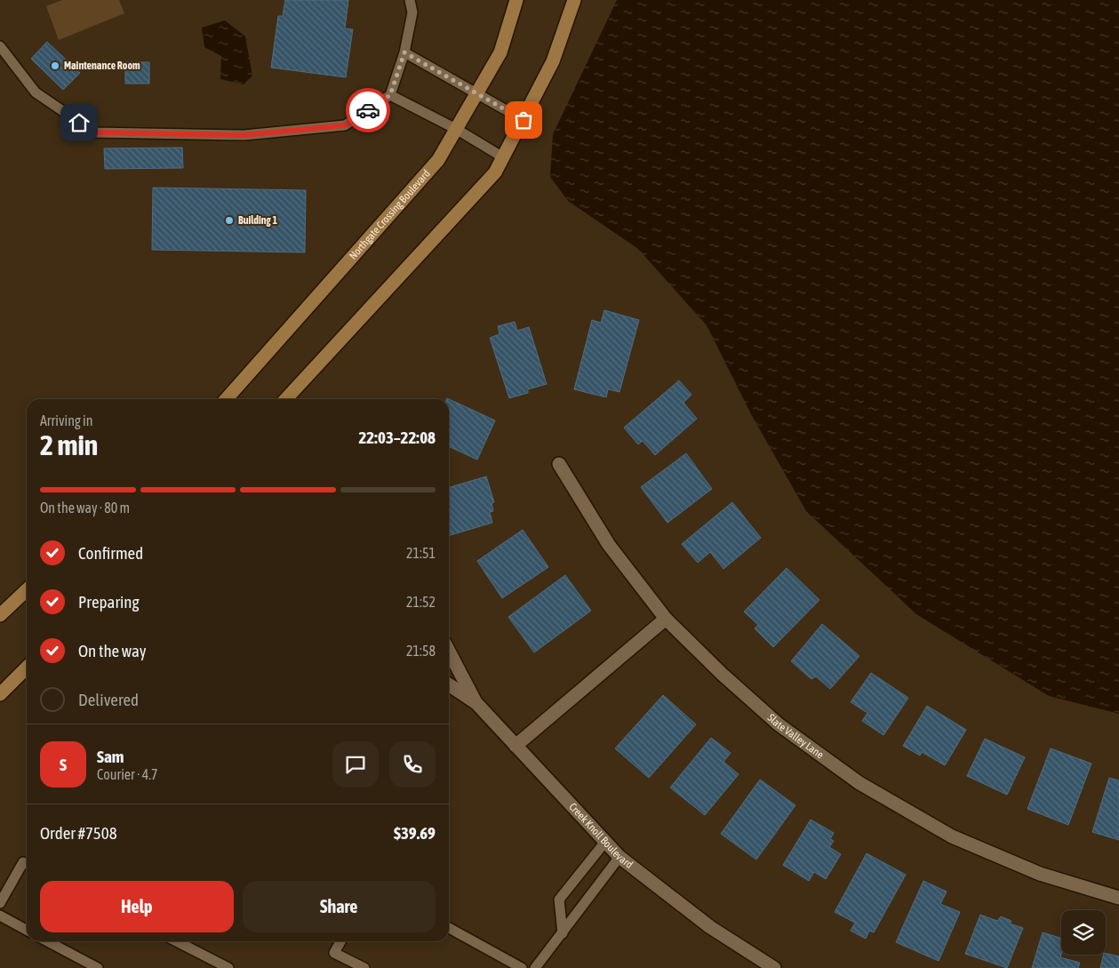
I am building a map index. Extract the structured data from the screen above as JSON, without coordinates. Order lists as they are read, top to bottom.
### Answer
{
  "streets": {
    "street": ["Northgate Crossing Boulevard", "Slate Valley Lane", "Creek Knoll Boulevard"]
  },
  "places": ["Maintenance Room", "Building 1"],
  "page": {
    "heading": ["2 min", "Arriving in", "22:03–22:08"],
    "panel": [
      "Sam",
      "Courier · 4.7",
      "Order #7508",
      "$39.69"
    ],
    "bar": "On the way · 80 m",
    "list": [
      ["Confirmed", "21:51"],
      ["Preparing", "21:52"],
      ["On the way", "21:58"],
      "Delivered"
    ],
    "round": "S",
    "buttons": ["Help", "Share"]
  }
}
